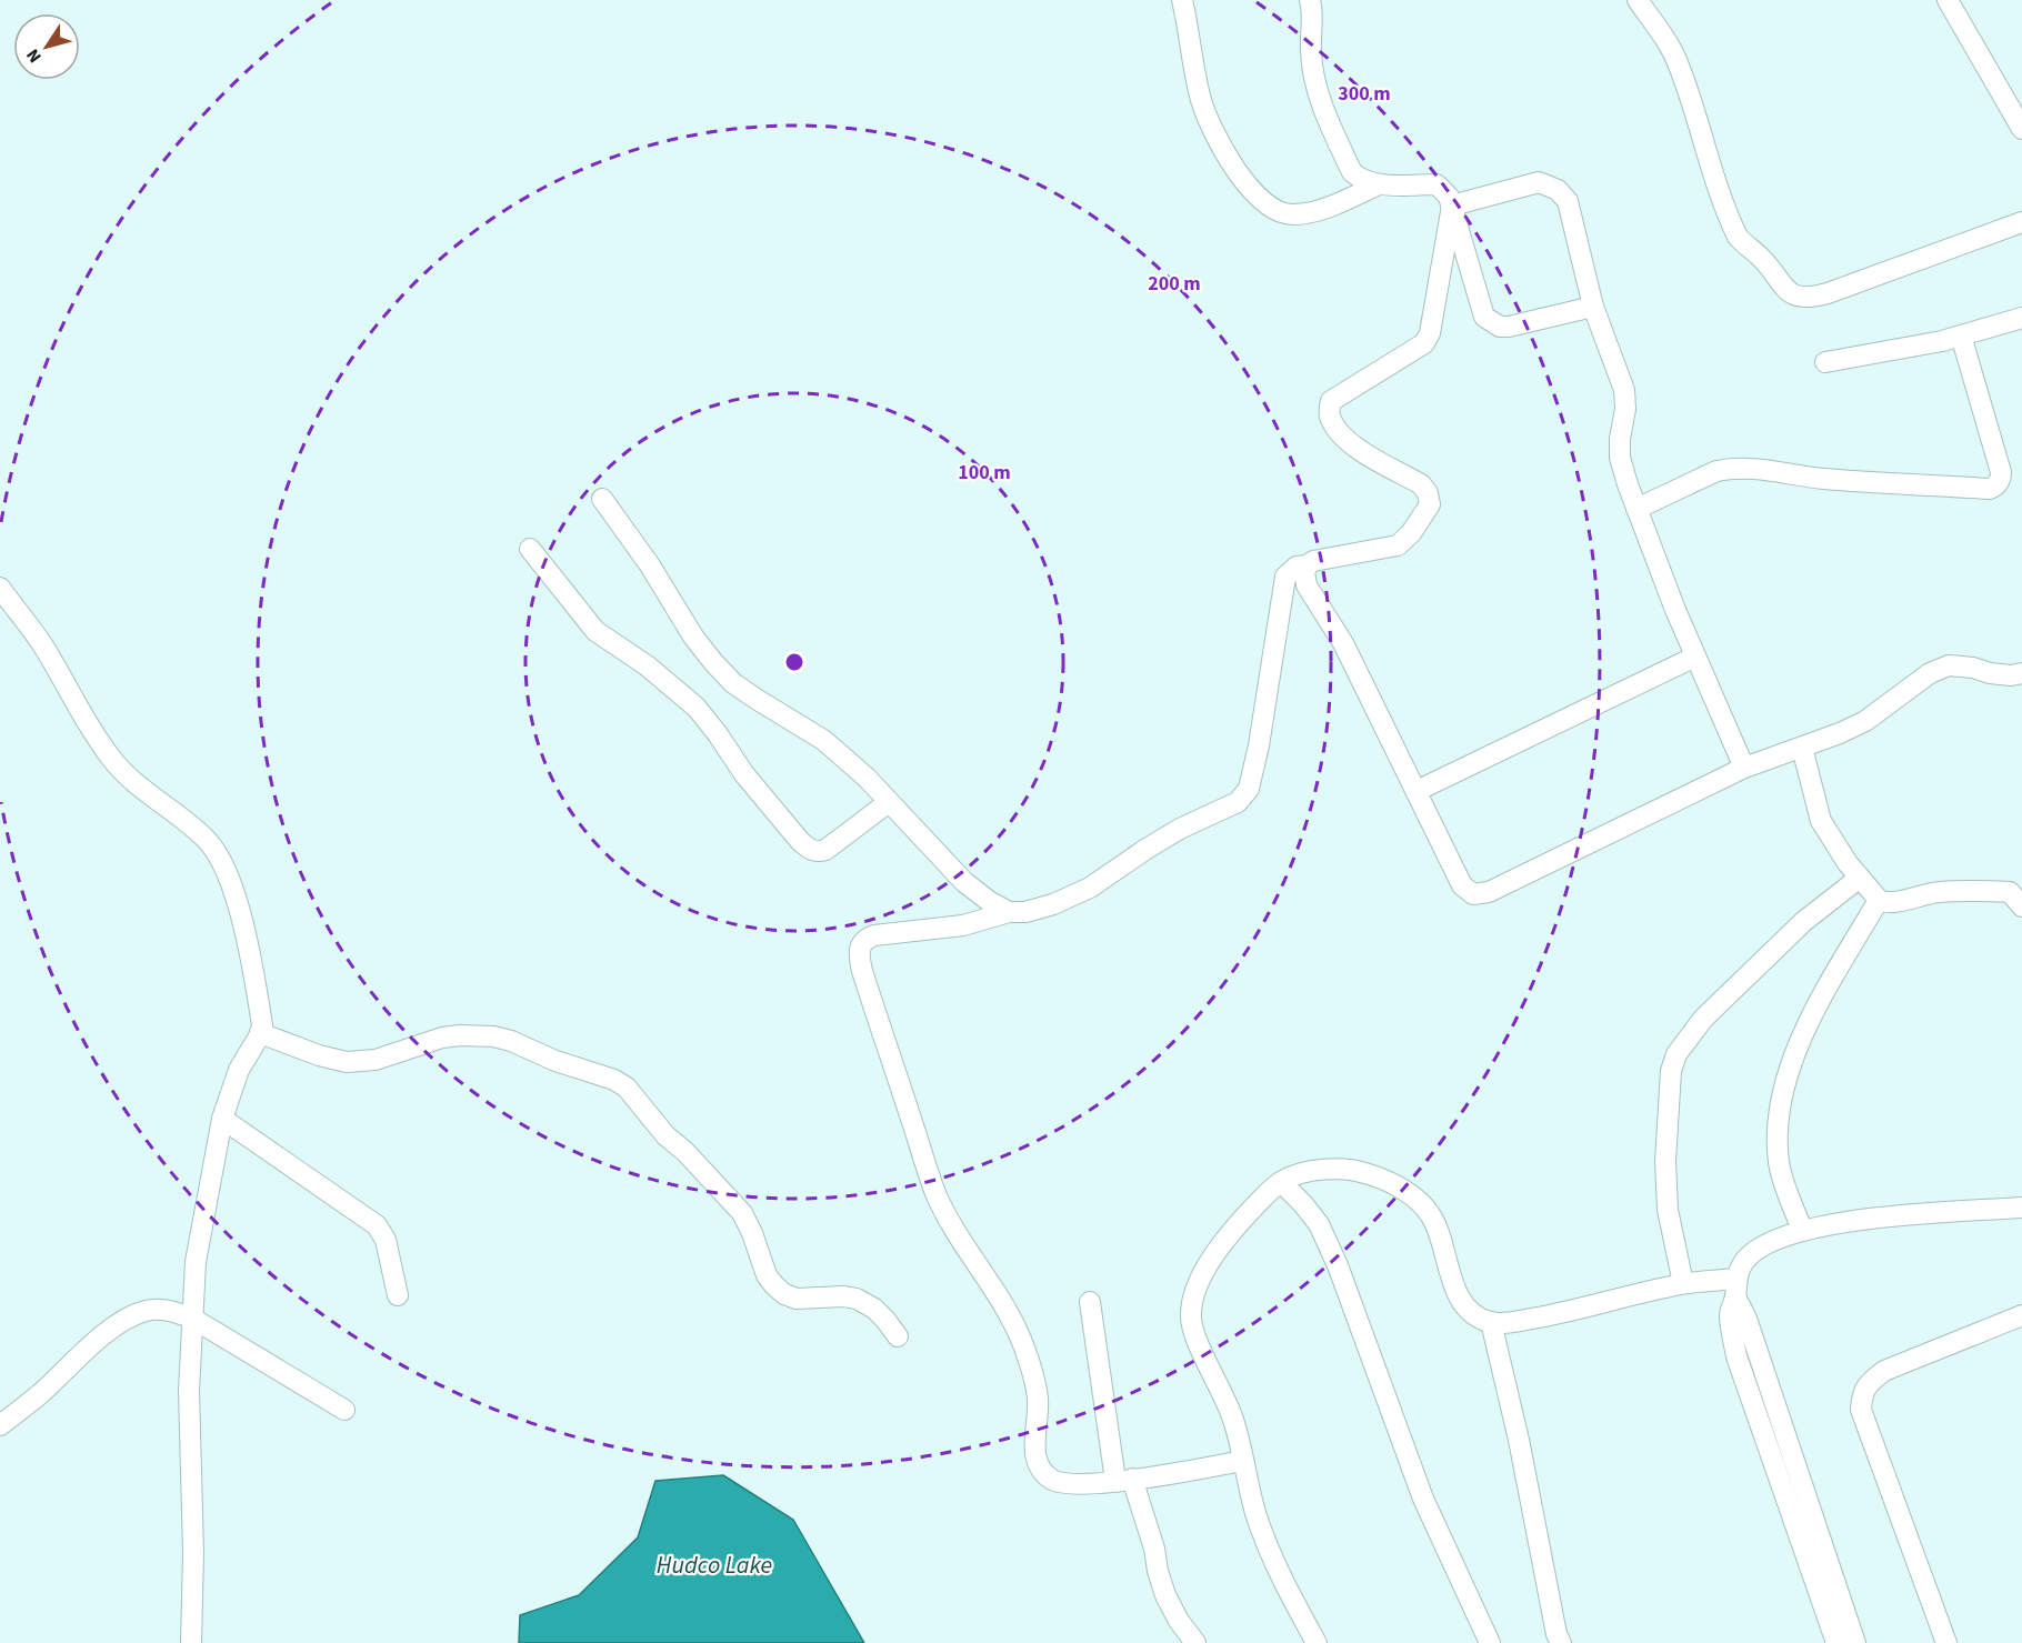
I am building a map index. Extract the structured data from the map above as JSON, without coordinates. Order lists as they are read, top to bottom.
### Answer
{
  "water": ["Hudco Lake"],
  "north": "bottom left",
  "rings": ["300 m", "200 m", "100 m"]
}
